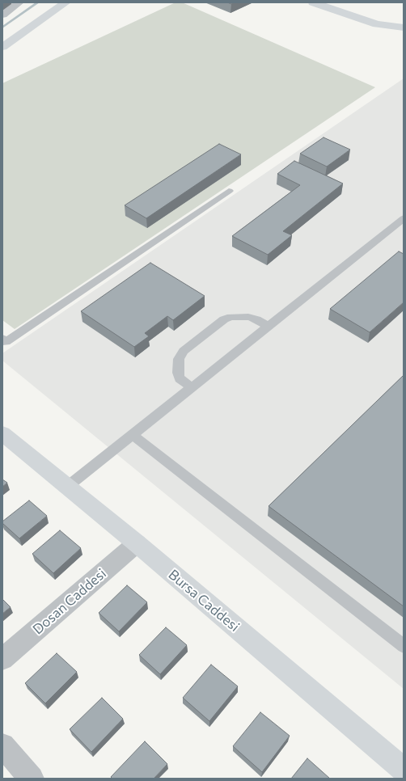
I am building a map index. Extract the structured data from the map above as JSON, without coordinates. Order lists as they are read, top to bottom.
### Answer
{
  "streets": {
    "main road": ["Bursa Caddesi"],
    "street": ["Dosan Caddesi"]
  },
  "crossings": [
    ["Bursa Caddesi", "Dosan Caddesi"]
  ]
}
